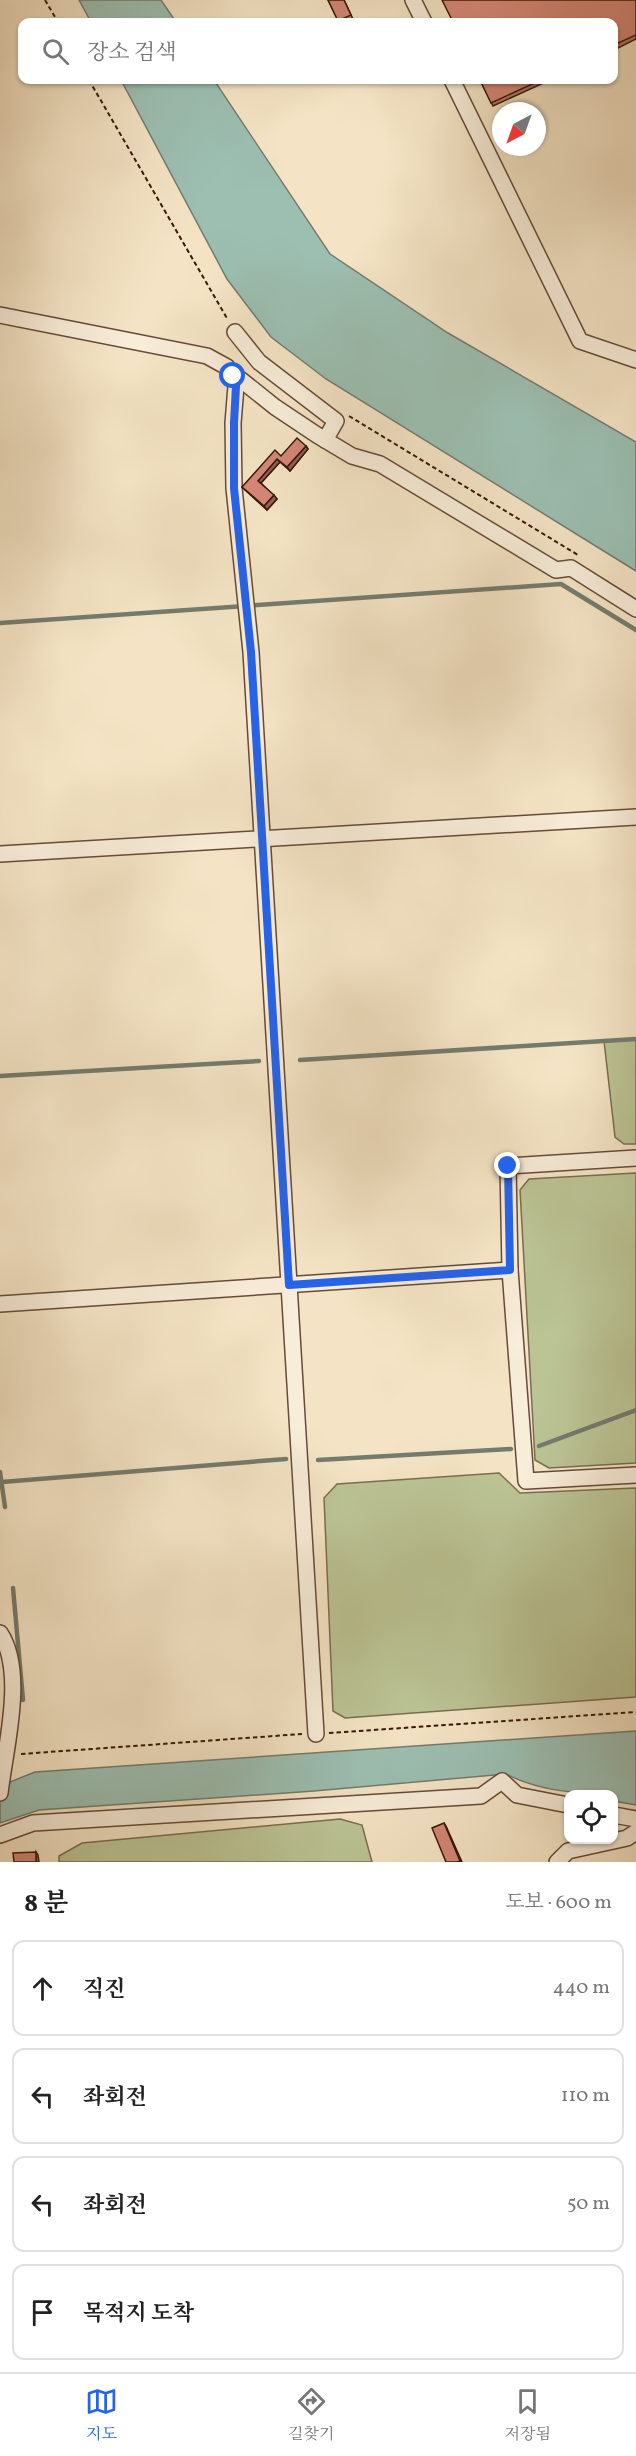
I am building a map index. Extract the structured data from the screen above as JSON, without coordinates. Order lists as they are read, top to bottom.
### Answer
{
  "north": "bottom left",
  "page": {
    "search": "장소 검색",
    "heading": ["8 분", "도보 · 600 m"],
    "list": [
      ["직진", "440 m"],
      ["좌회전", "110 m"],
      ["좌회전", "50 m"],
      "목적지 도착"
    ],
    "nav": ["지도", "길찾기", "저장됨"]
  }
}
